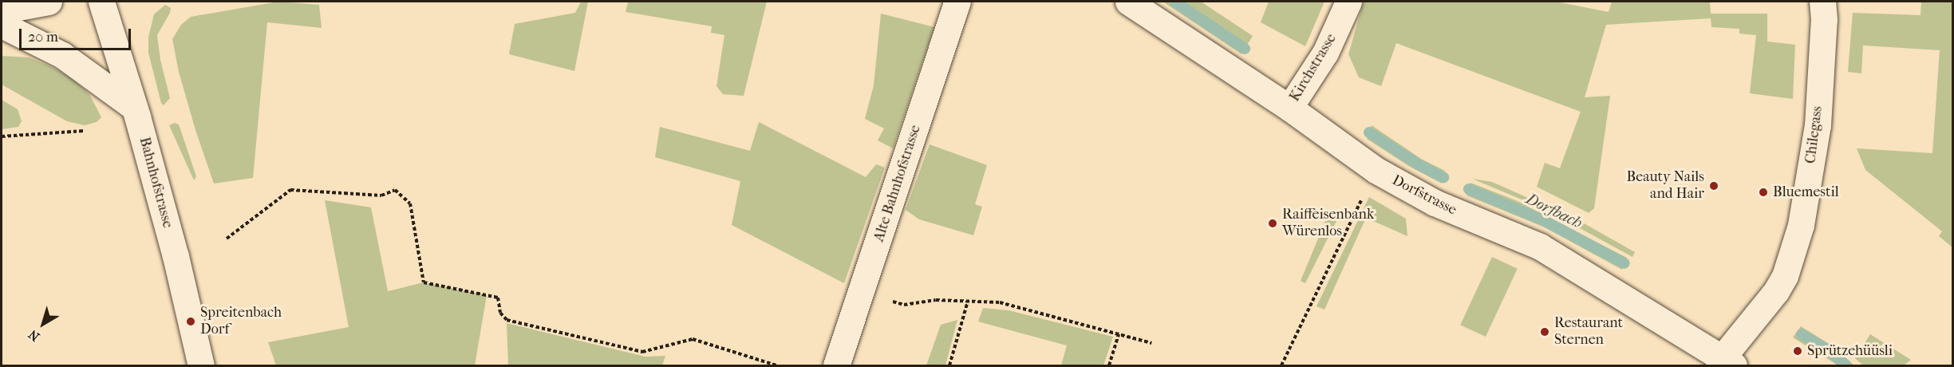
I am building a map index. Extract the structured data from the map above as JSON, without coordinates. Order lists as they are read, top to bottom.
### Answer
{
  "streets": {
    "street": [
      "Kirchstrasse",
      "Chilegass",
      "Bahnhofstrasse",
      "Alte Bahnhofstrasse",
      "Dorfstrasse"
    ]
  },
  "crossings": [
    ["Kirchstrasse", "Dorfstrasse"],
    ["Chilegass", "Dorfstrasse"]
  ],
  "water": ["Dorfbach"],
  "places": [
    "Beauty Nails and Hair",
    "Bluemestil",
    "Raiffeisenbank Würenlos",
    "Spreitenbach Dorf",
    "Restaurant Sternen",
    "Sprützehüüsli"
  ],
  "scale_bar": "20 m",
  "north": "bottom left"
}
